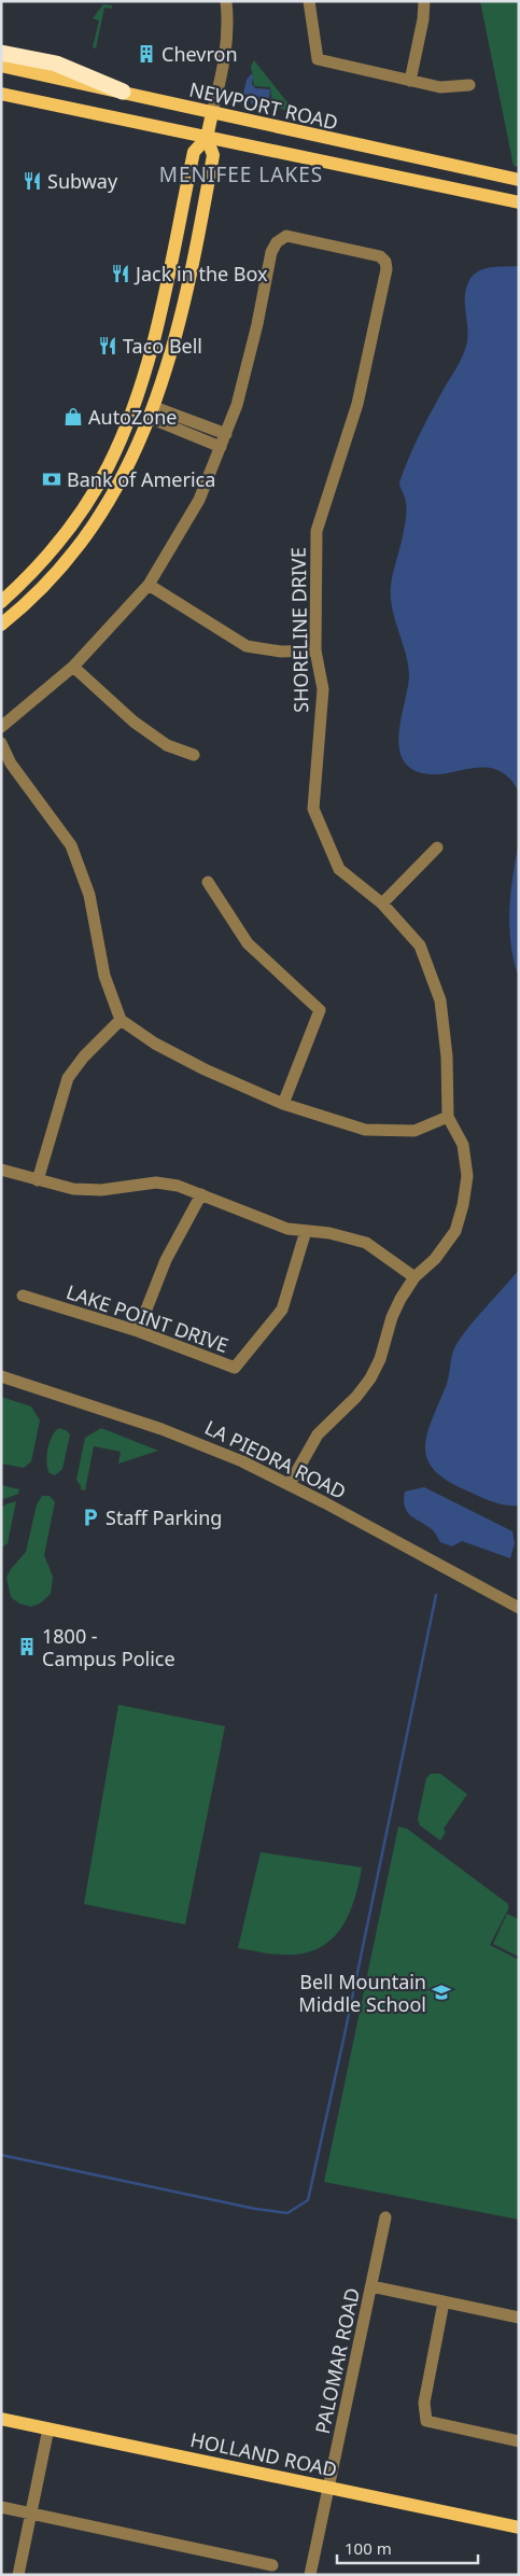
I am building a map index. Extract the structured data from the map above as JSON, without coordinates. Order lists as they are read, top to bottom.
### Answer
{
  "streets": {
    "main road": ["NEWPORT ROAD", "HOLLAND ROAD"],
    "street": [
      "SHORELINE DRIVE",
      "LAKE POINT DRIVE",
      "LA PIEDRA ROAD",
      "PALOMAR ROAD"
    ]
  },
  "crossings": [
    ["SHORELINE DRIVE", "LA PIEDRA ROAD"],
    ["PALOMAR ROAD", "HOLLAND ROAD"]
  ],
  "districts": ["MENIFEE LAKES"],
  "places": {
    "building": ["Chevron", "1800 - Campus Police"],
    "restaurant": ["Subway", "Jack in the Box", "Taco Bell"],
    "shop": ["AutoZone"],
    "bank": ["Bank of America"],
    "parking": ["Staff Parking"],
    "school or university": ["Bell Mountain Middle School"]
  },
  "scale_bar": "100 m"
}
